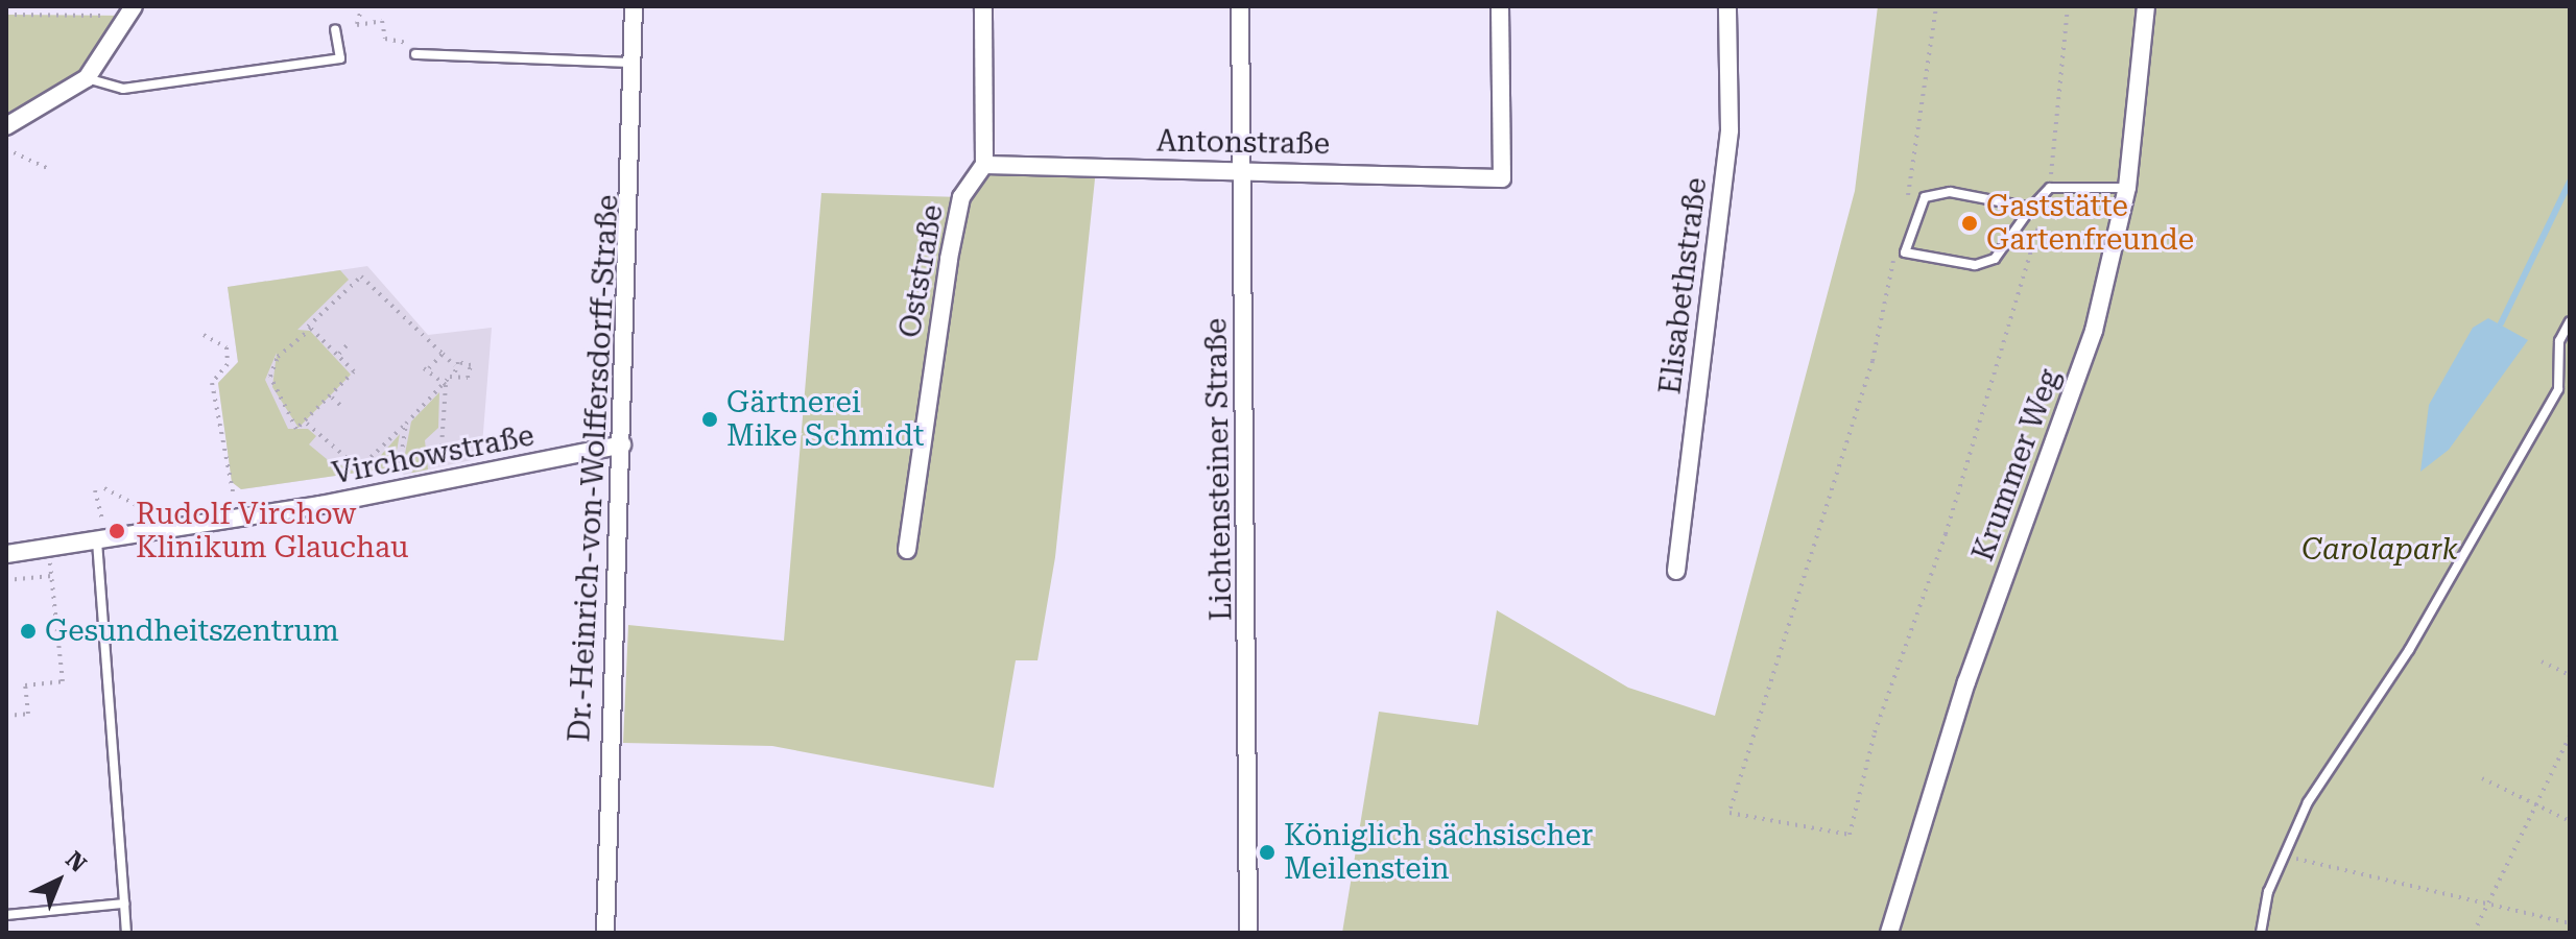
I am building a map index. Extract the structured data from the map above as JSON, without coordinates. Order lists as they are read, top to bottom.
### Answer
{
  "streets": {
    "street": [
      "Antonstraße",
      "Oststraße",
      "Elisabethstraße",
      "Virchowstraße",
      "Krummer Weg",
      "Dr.-Heinrich-von-Wolffersdorff-Straße",
      "Lichtensteiner Straße"
    ]
  },
  "crossings": [
    ["Antonstraße", "Oststraße"],
    ["Antonstraße", "Lichtensteiner Straße"],
    ["Virchowstraße", "Dr.-Heinrich-von-Wolffersdorff-Straße"]
  ],
  "parks": ["Carolapark"],
  "places": [
    "Gaststätte Gartenfreunde",
    "Gärtnerei Mike Schmidt",
    "Rudolf Virchow Klinikum Glauchau",
    "Gesundheitszentrum",
    "Königlich sächsischer Meilenstein"
  ],
  "north": "top right"
}
